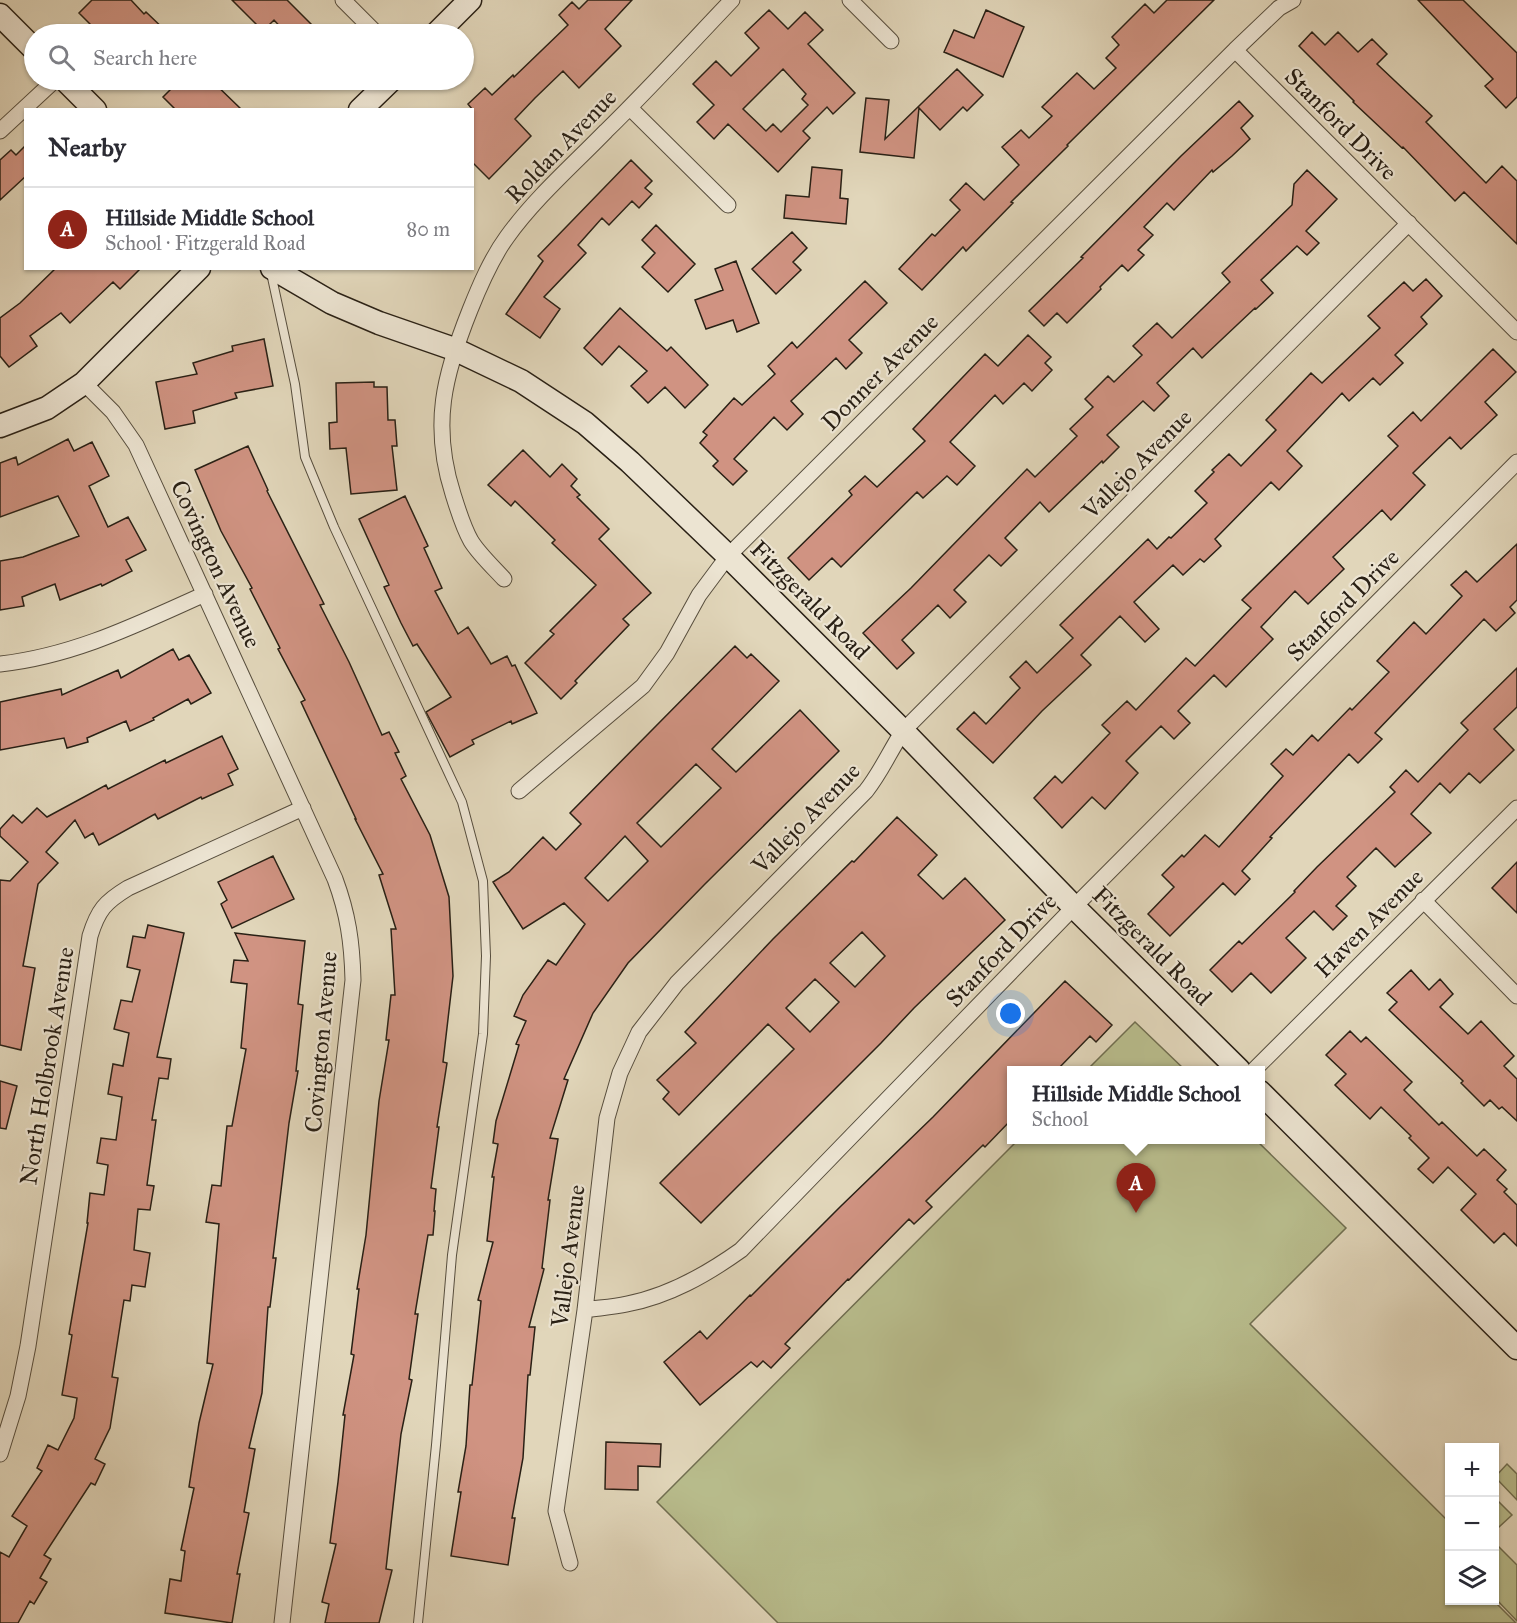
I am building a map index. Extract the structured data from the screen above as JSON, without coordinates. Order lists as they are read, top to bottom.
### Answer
{
  "streets": {
    "main road": ["Fitzgerald Road"],
    "street": [
      "Stanford Drive",
      "Roldan Avenue",
      "Donner Avenue",
      "Vallejo Avenue",
      "Covington Avenue",
      "Haven Avenue",
      "North Holbrook Avenue"
    ]
  },
  "crossings": [
    ["Stanford Drive", "Donner Avenue"],
    ["Stanford Drive", "Vallejo Avenue"],
    ["Stanford Drive", "Fitzgerald Road"],
    ["Roldan Avenue", "Fitzgerald Road"],
    ["Donner Avenue", "Fitzgerald Road"],
    ["Vallejo Avenue", "Fitzgerald Road"],
    ["Covington Avenue", "North Holbrook Avenue"]
  ],
  "page": {
    "search": "Search here",
    "heading": "Nearby",
    "list": [
      {
        "mark": "A",
        "name": "Hillside Middle School",
        "note": "School · Fitzgerald Road",
        "value": "80 m"
      }
    ],
    "popup": ["Hillside Middle School", "School"],
    "pins": "A",
    "map_buttons": ["+", "−"]
  }
}
